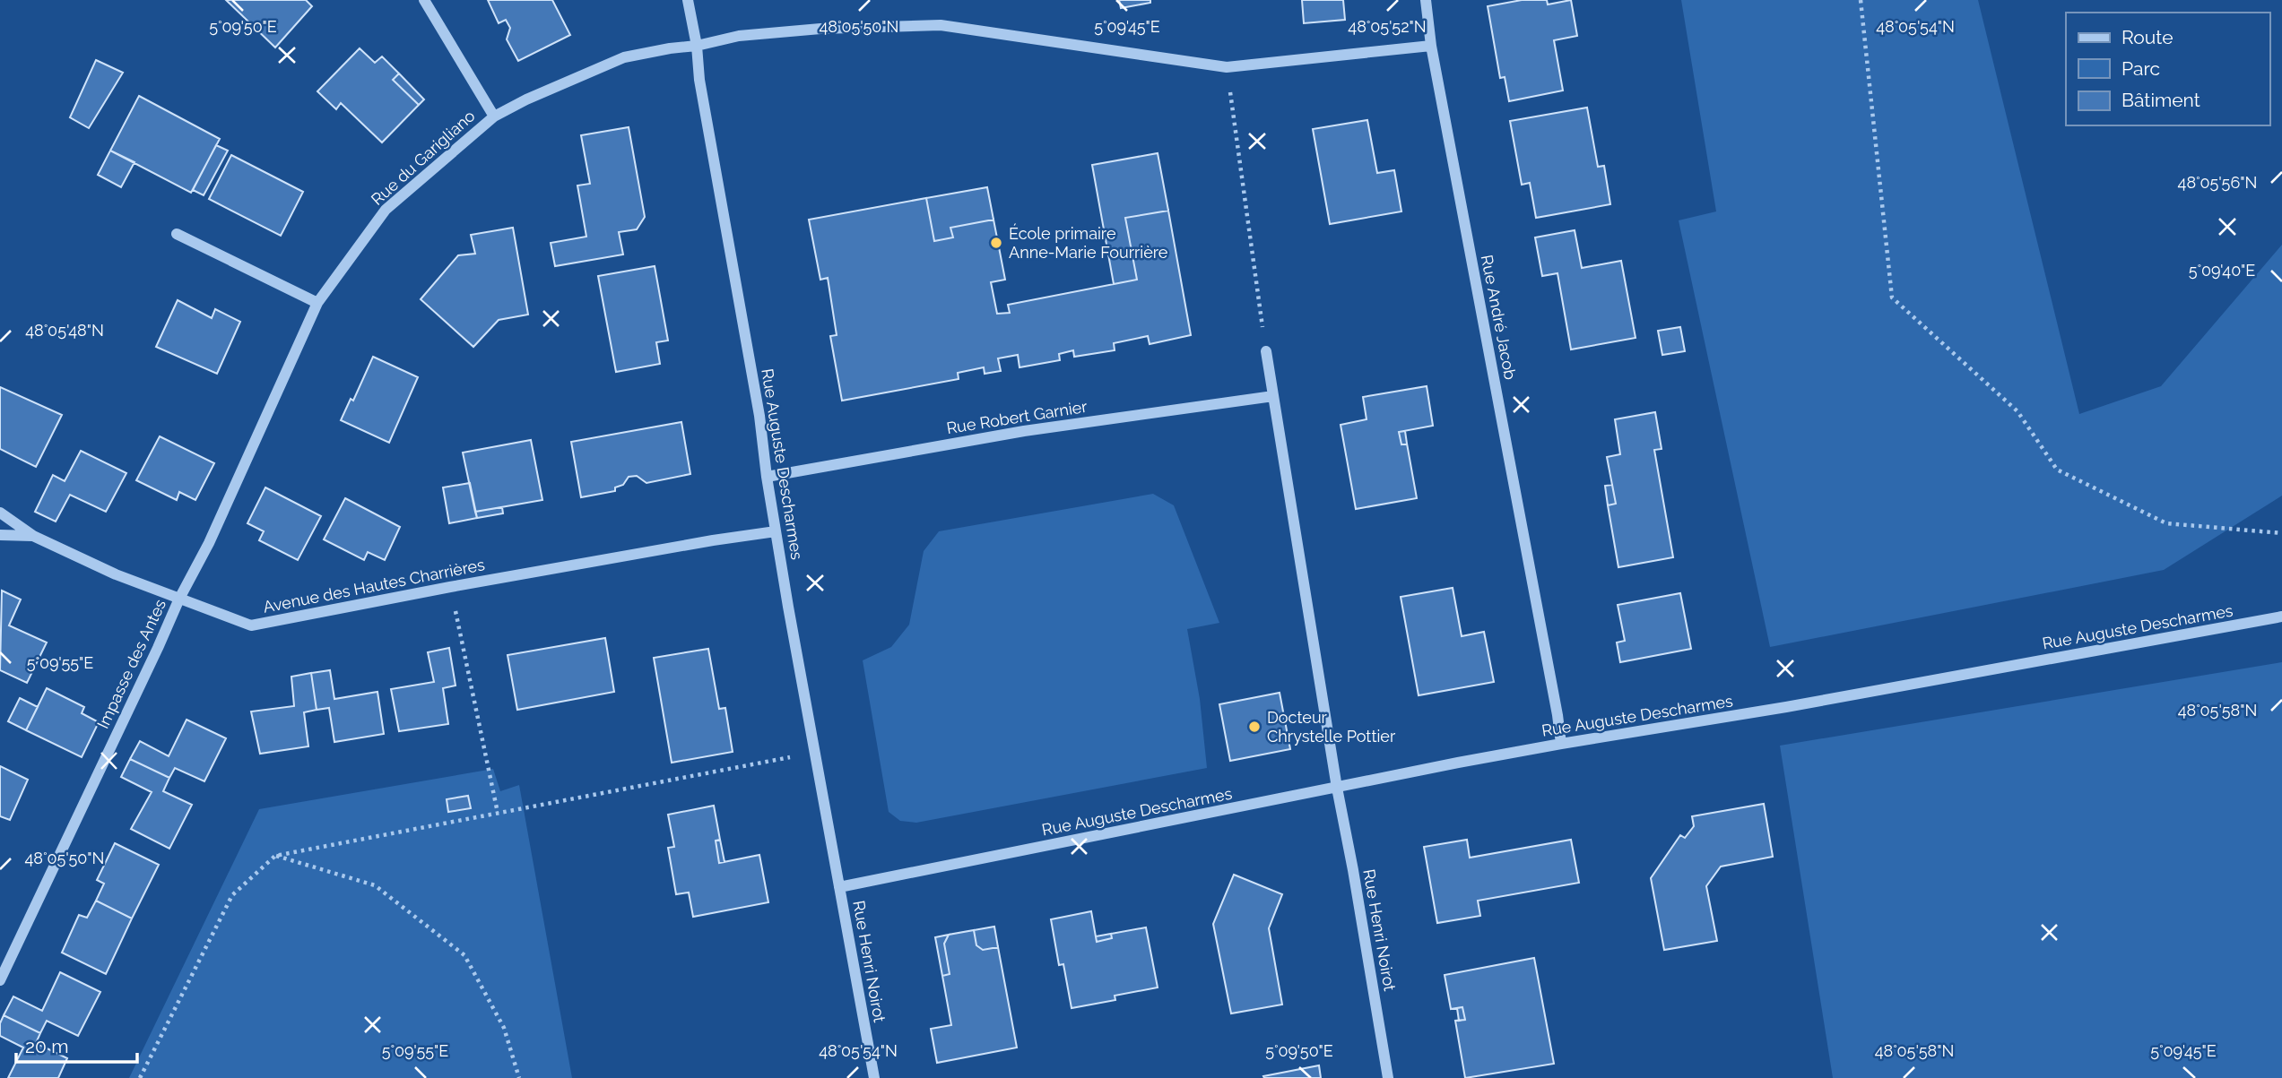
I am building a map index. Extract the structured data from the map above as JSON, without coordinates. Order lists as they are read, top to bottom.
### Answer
{
  "streets": {
    "street": [
      "Rue du Garigliano",
      "Rue André Jacob",
      "Rue Robert Garnier",
      "Rue Auguste Descharmes",
      "Avenue des Hautes Charrières",
      "Impasse des Antes",
      "Rue Henri Noirot"
    ]
  },
  "crossings": [
    ["Rue du Garigliano", "Avenue des Hautes Charrières"],
    ["Rue du Garigliano", "Impasse des Antes"],
    ["Rue André Jacob", "Rue Auguste Descharmes"],
    ["Rue Robert Garnier", "Rue Auguste Descharmes"],
    ["Rue Auguste Descharmes", "Avenue des Hautes Charrières"],
    ["Rue Auguste Descharmes", "Rue Henri Noirot"],
    ["Avenue des Hautes Charrières", "Impasse des Antes"]
  ],
  "places": ["École primaire Anne-Marie Fourrière", "Docteur Chrystelle Pottier"],
  "legend": ["Route", "Parc", "Bâtiment"],
  "scale_bar": "20 m",
  "coordinates": [
    "5°09'50\"E",
    "48°05'50\"N",
    "5°09'45\"E",
    "48°05'52\"N",
    "48°05'54\"N",
    "48°05'56\"N",
    "5°09'40\"E",
    "48°05'48\"N",
    "5°09'55\"E",
    "48°05'58\"N"
  ]
}
